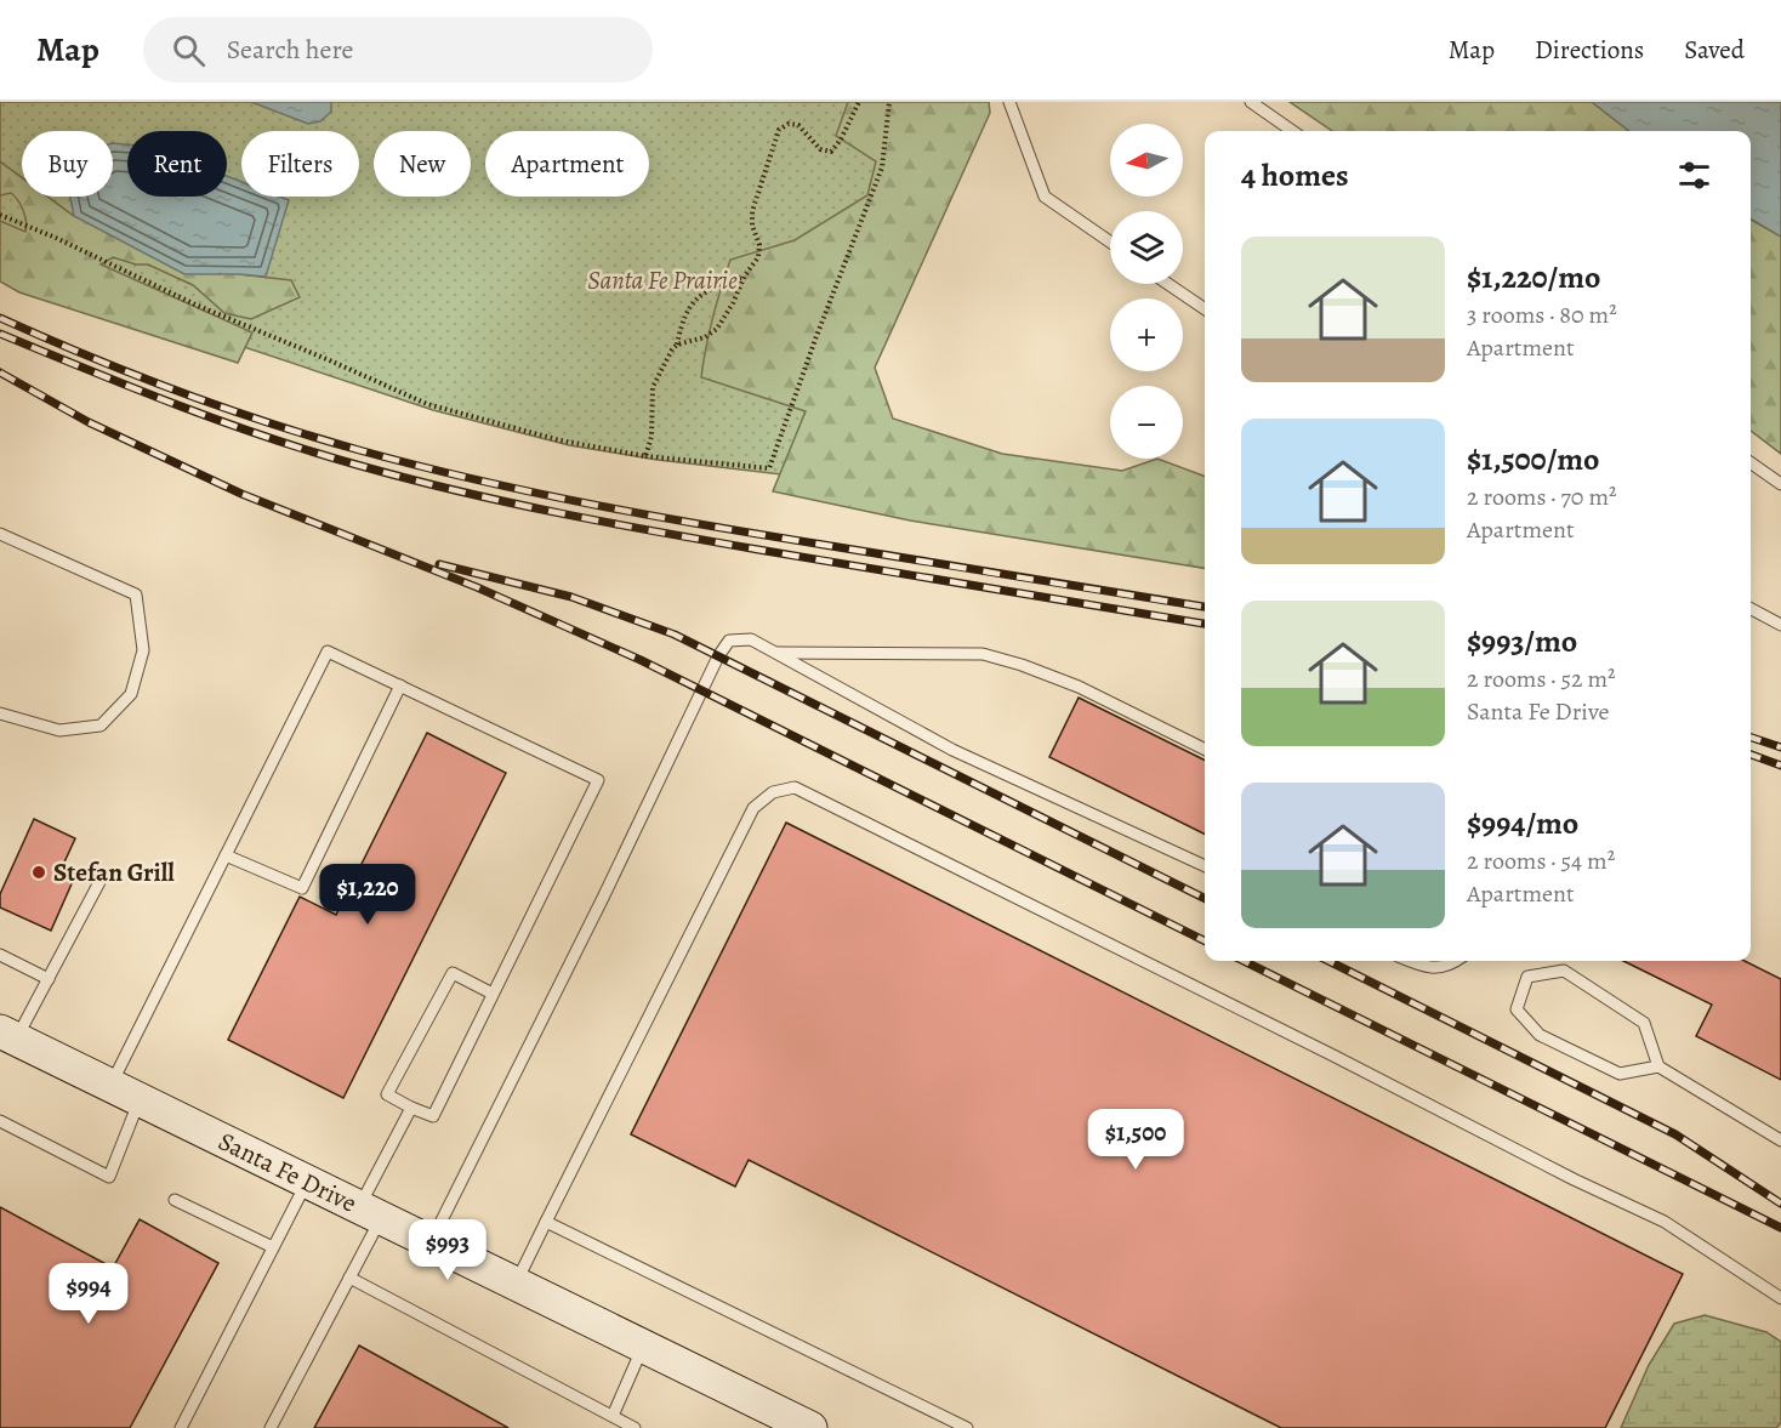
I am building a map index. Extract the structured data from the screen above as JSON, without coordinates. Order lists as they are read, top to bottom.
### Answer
{
  "streets": {
    "street": ["Santa Fe Drive"]
  },
  "parks": ["Santa Fe Prairie"],
  "places": ["Stefan Grill"],
  "north": "left",
  "page": {
    "header": "Map",
    "search": "Search here",
    "nav": ["Map", "Directions", "Saved"],
    "map_buttons": ["+", "−"],
    "chip": [
      "Buy",
      "Rent",
      "Filters",
      "New",
      "Apartment"
    ],
    "heading": "4 homes",
    "list": [
      {
        "name": "$1,220/mo",
        "note": "3 rooms · 80 m² · Apartment"
      },
      {
        "name": "$1,500/mo",
        "note": "2 rooms · 70 m² · Apartment"
      },
      {
        "name": "$993/mo",
        "note": "2 rooms · 52 m² · Santa Fe Drive"
      },
      {
        "name": "$994/mo",
        "note": "2 rooms · 54 m² · Apartment"
      }
    ],
    "price": [
      "$1,220",
      "$1,500",
      "$993",
      "$994"
    ]
  }
}
